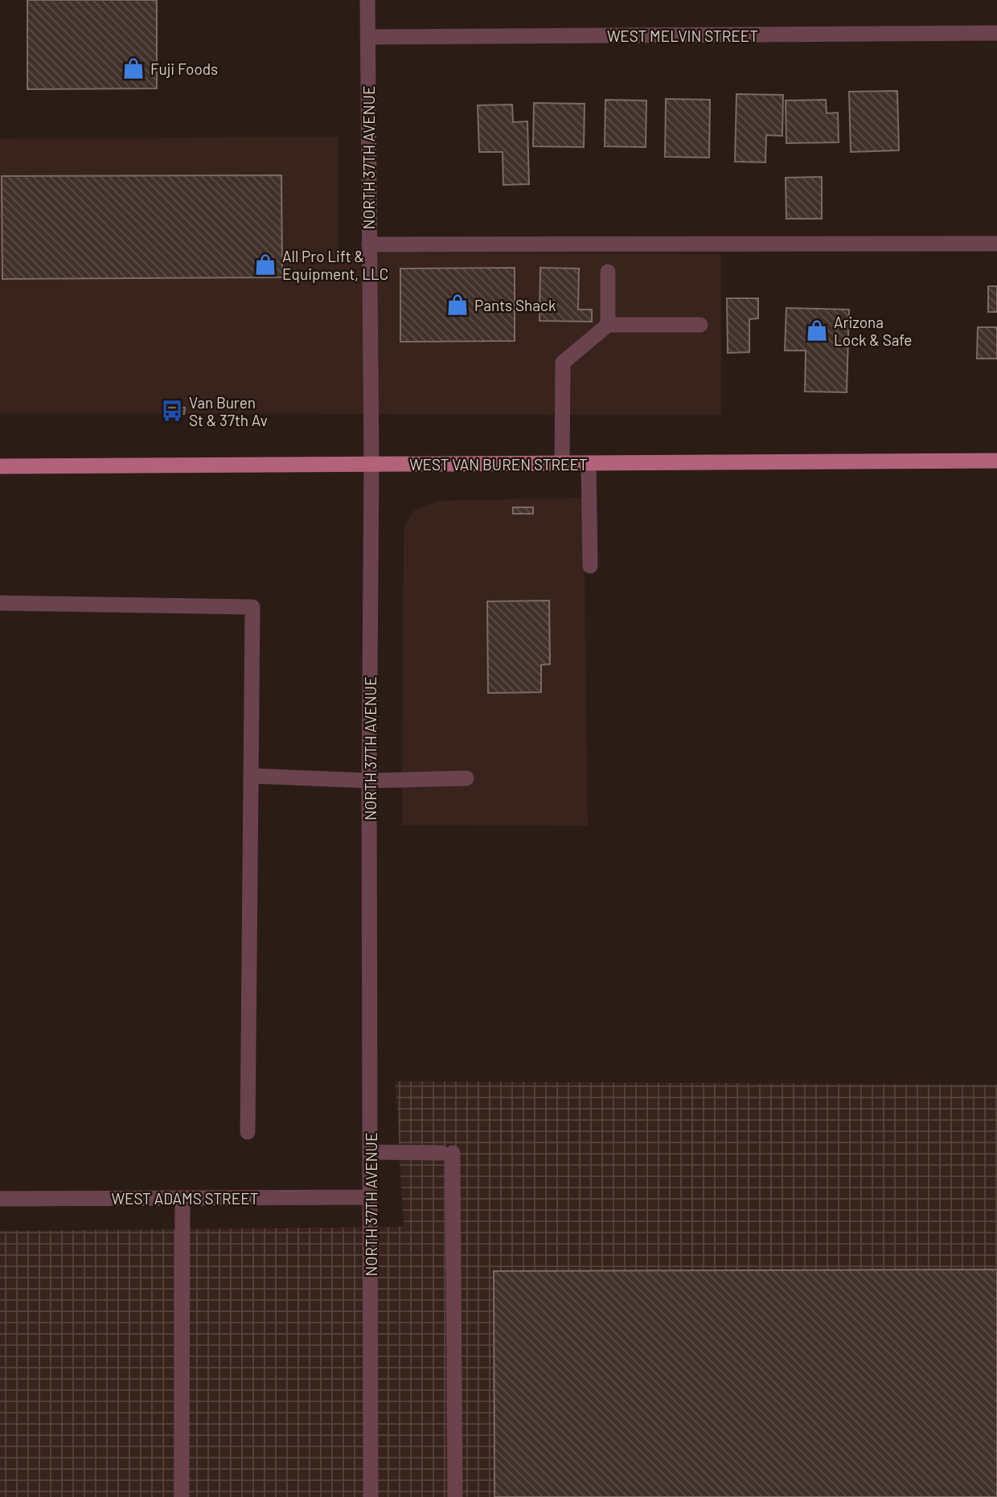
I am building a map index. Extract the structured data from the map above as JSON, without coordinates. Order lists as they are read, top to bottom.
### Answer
{
  "streets": {
    "main road": ["WEST VAN BUREN STREET"],
    "street": ["WEST MELVIN STREET", "NORTH 37TH AVENUE", "WEST ADAMS STREET"]
  },
  "crossings": [
    ["WEST MELVIN STREET", "NORTH 37TH AVENUE"],
    ["NORTH 37TH AVENUE", "WEST VAN BUREN STREET"],
    ["NORTH 37TH AVENUE", "WEST ADAMS STREET"]
  ],
  "places": {
    "shop": [
      "Fuji Foods",
      "All Pro Lift & Equipment, LLC",
      "Pants Shack",
      "Arizona Lock & Safe"
    ],
    "bus stop": ["Van Buren St & 37th Av"]
  }
}
